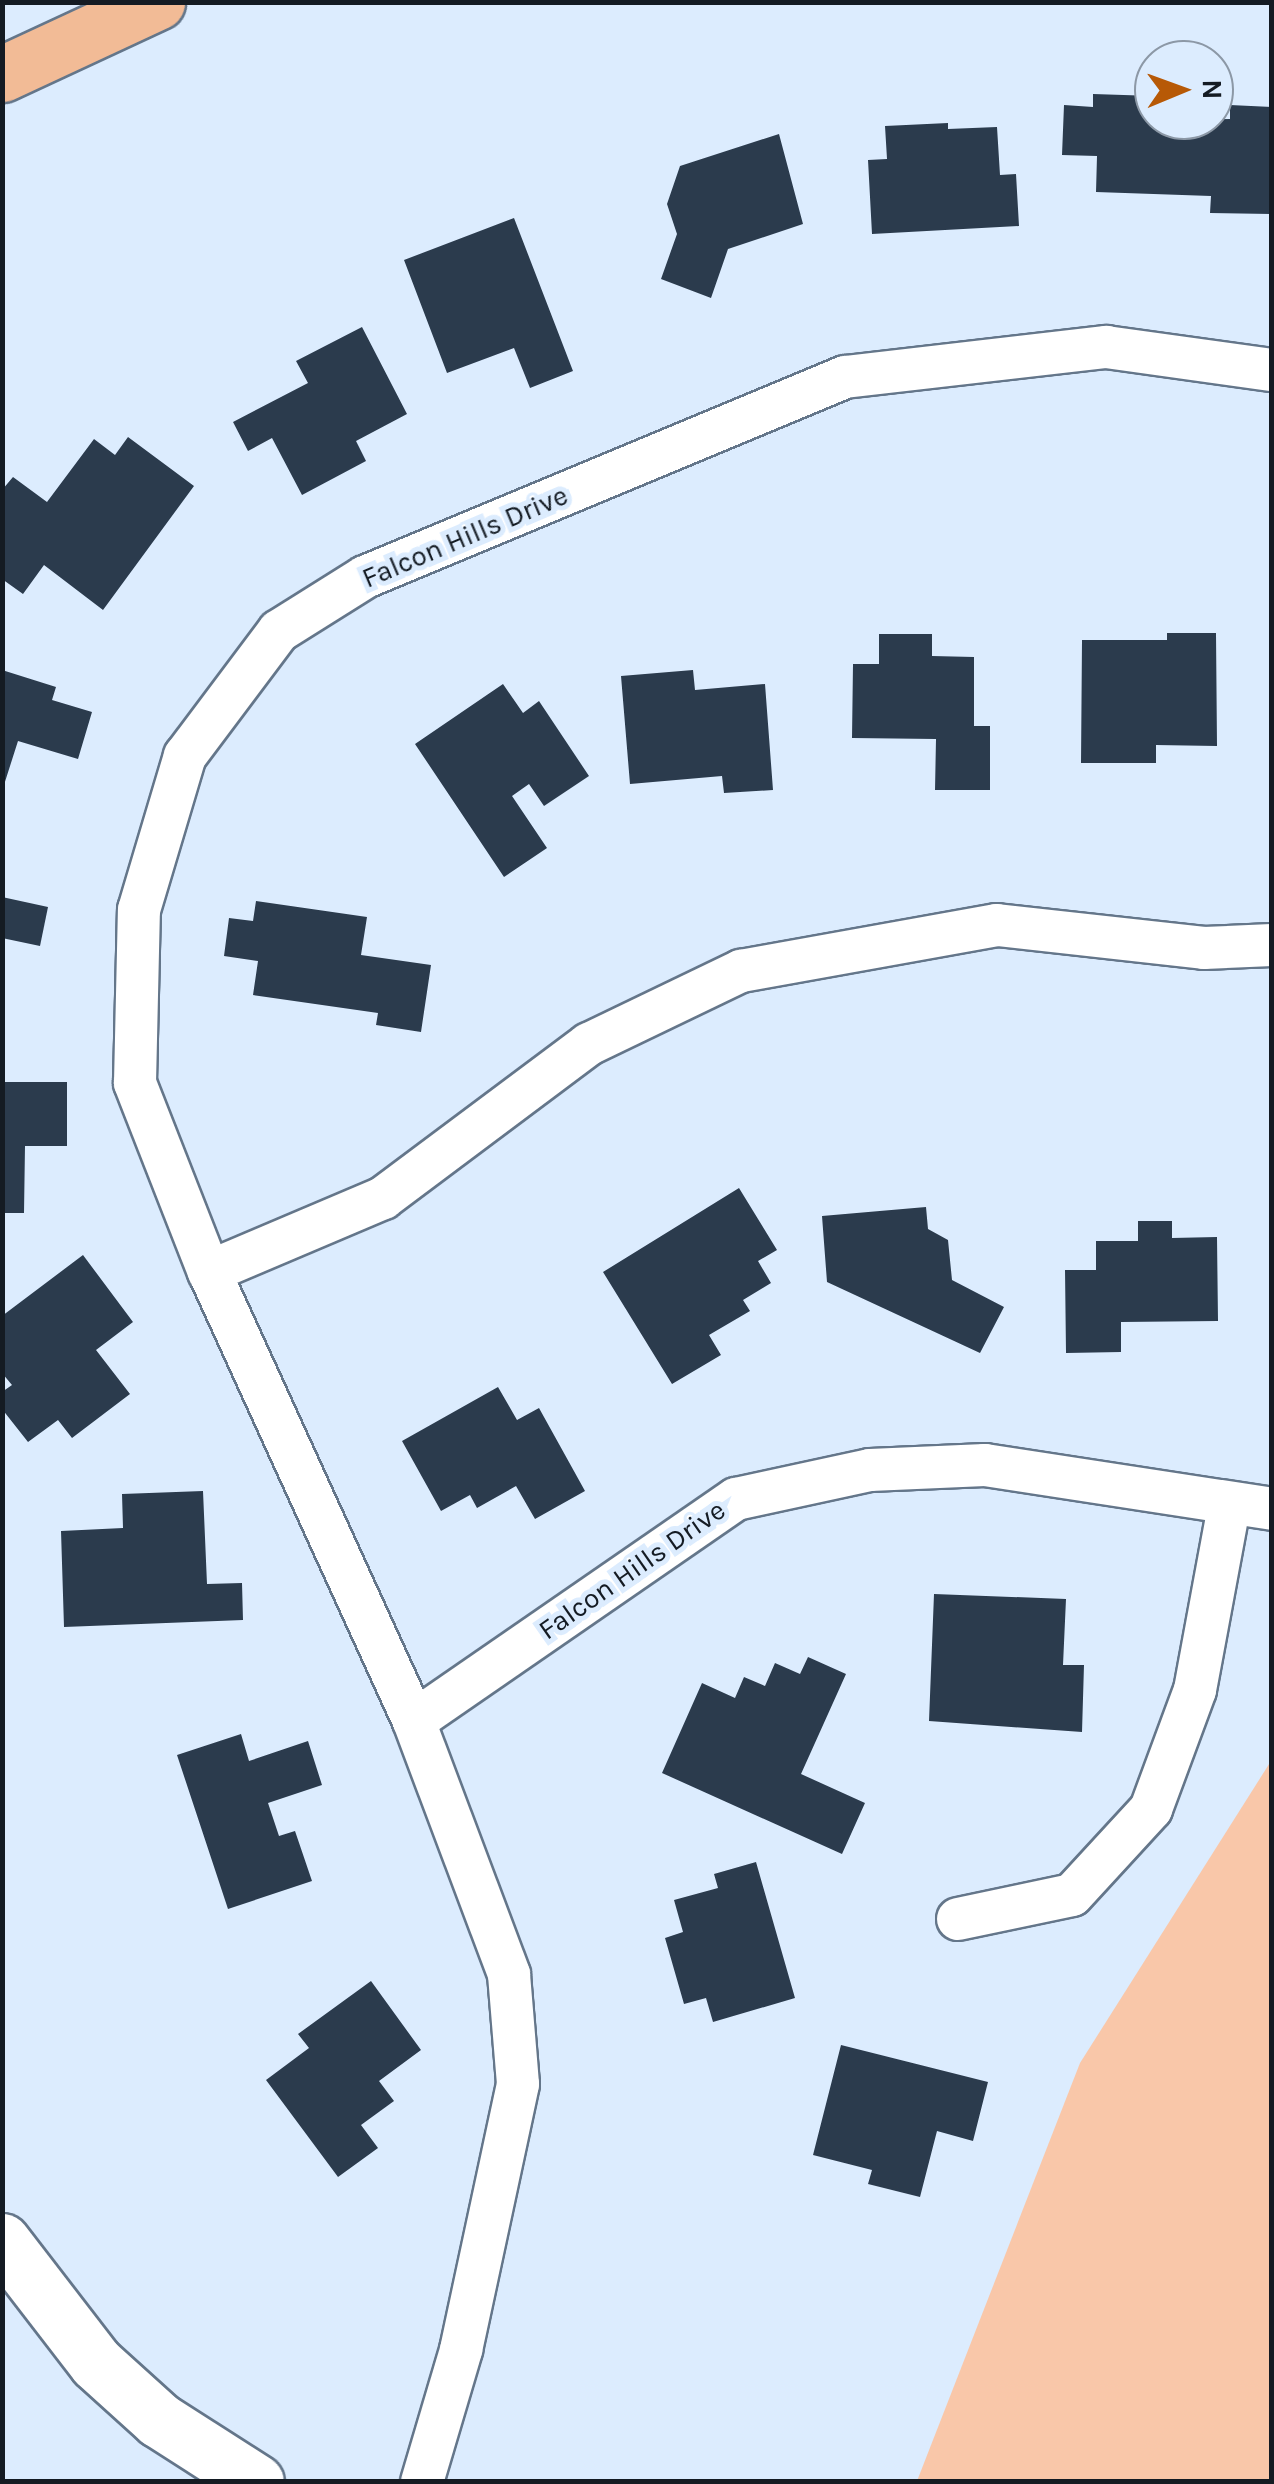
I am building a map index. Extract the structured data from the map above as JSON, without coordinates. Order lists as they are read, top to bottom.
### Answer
{
  "streets": {
    "street": ["Falcon Hills Drive"]
  },
  "north": "right"
}
